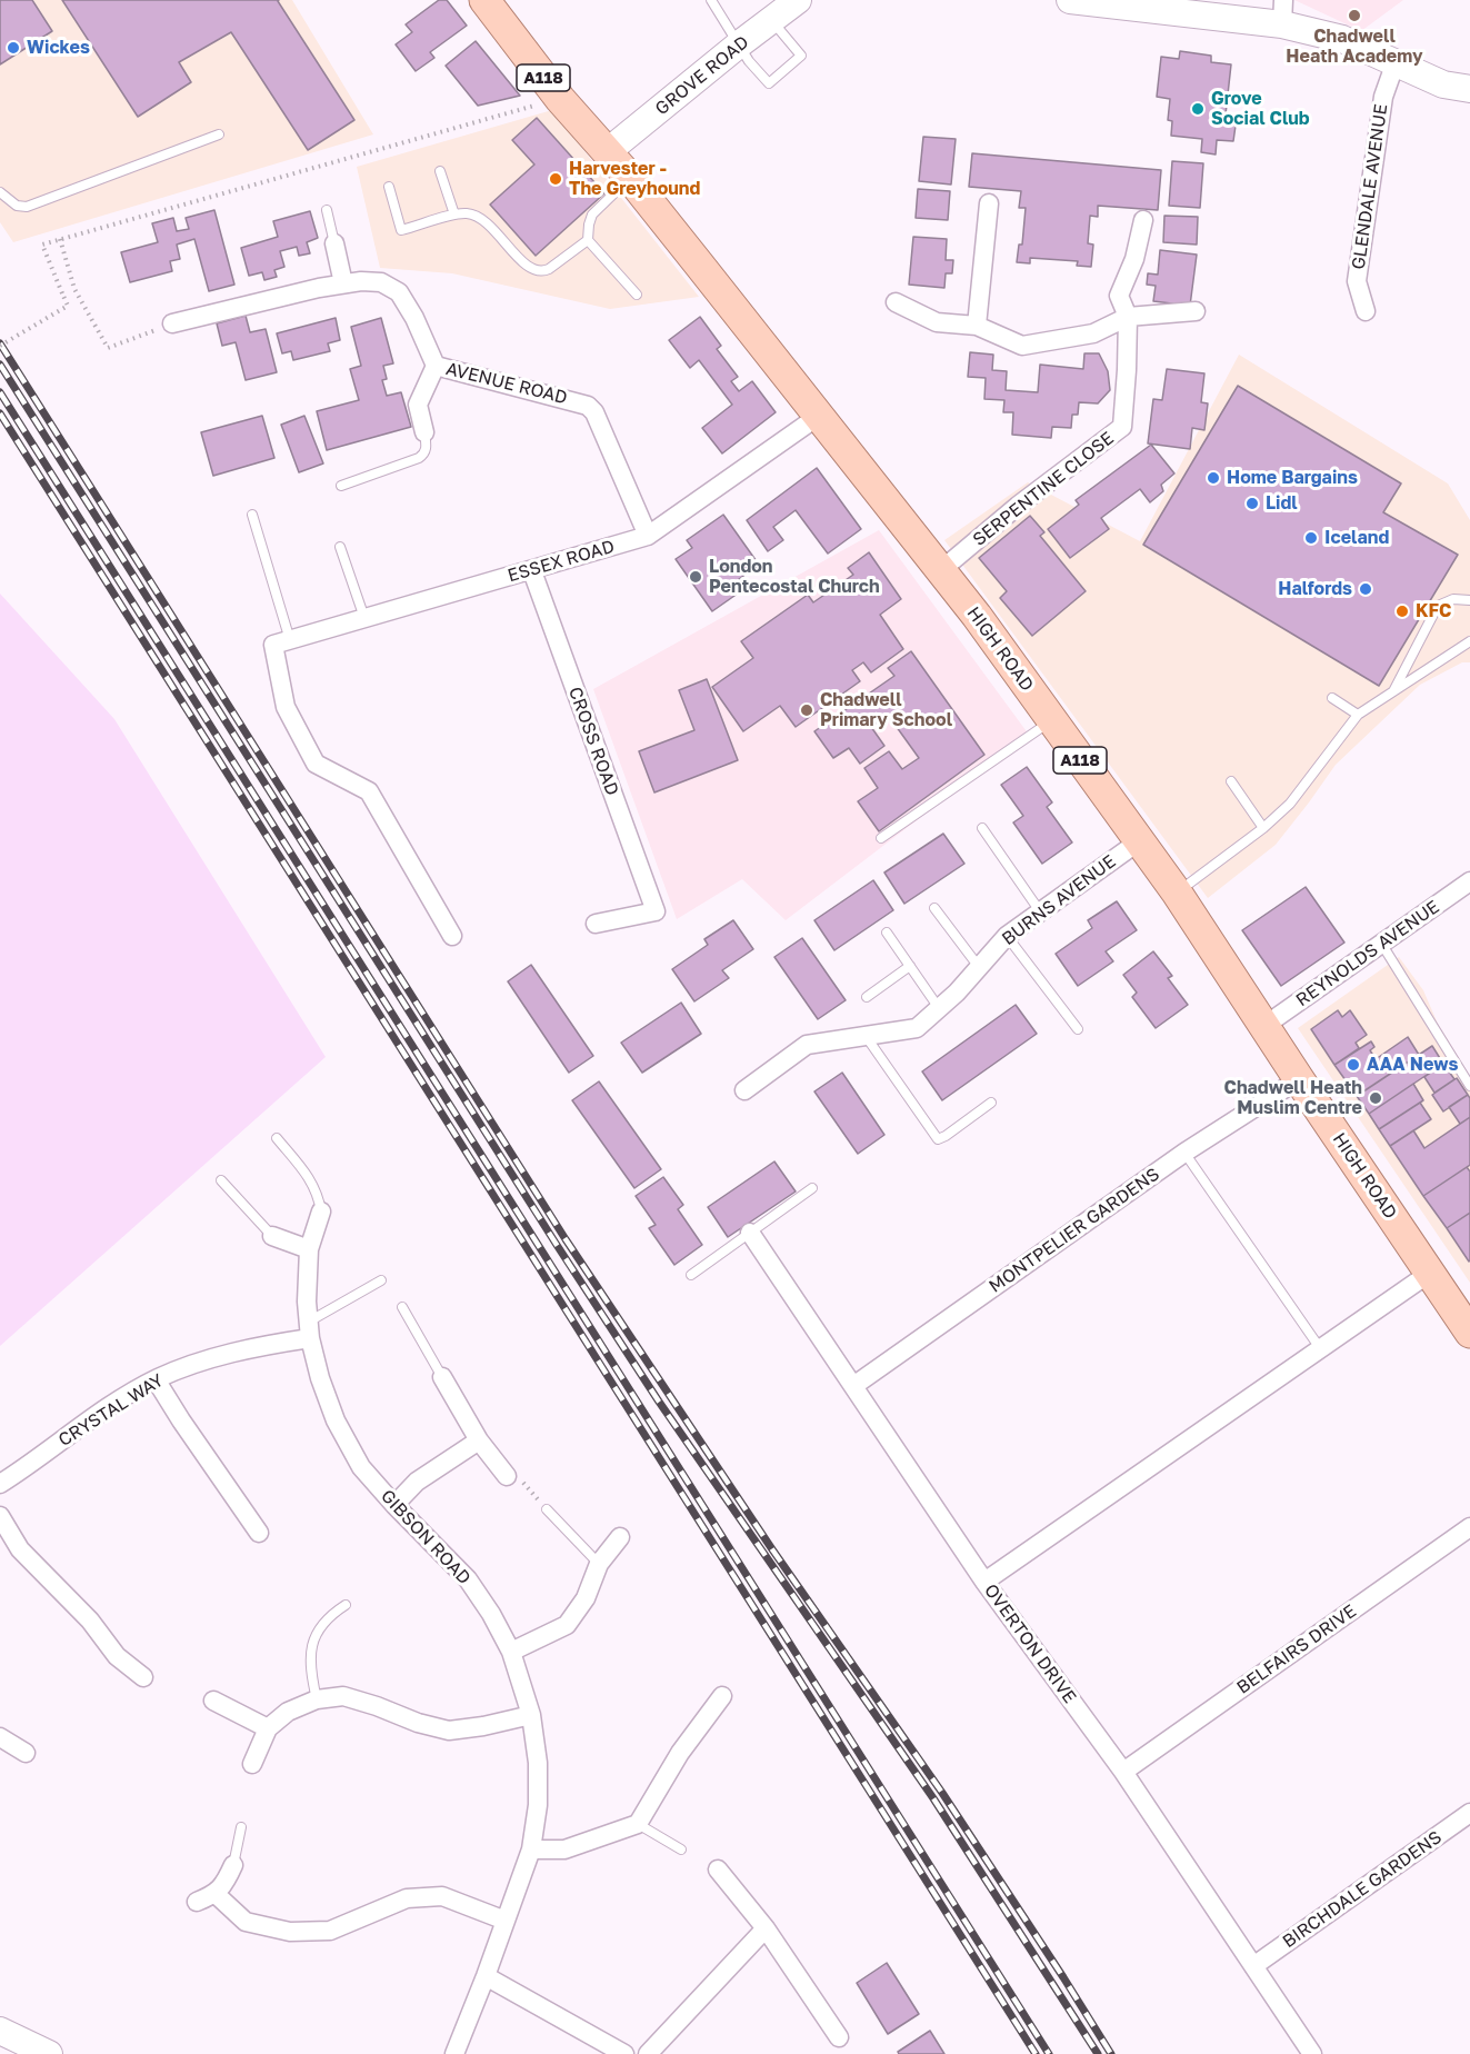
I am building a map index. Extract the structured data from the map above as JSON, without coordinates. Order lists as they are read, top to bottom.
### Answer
{
  "streets": {
    "main road": ["A118", "HIGH ROAD"],
    "street": [
      "GROVE ROAD",
      "GLENDALE AVENUE",
      "AVENUE ROAD",
      "SERPENTINE CLOSE",
      "ESSEX ROAD",
      "CROSS ROAD",
      "BURNS AVENUE",
      "REYNOLDS AVENUE",
      "MONTPELIER GARDENS",
      "CRYSTAL WAY",
      "GIBSON ROAD",
      "OVERTON DRIVE",
      "BELFAIRS DRIVE",
      "BIRCHDALE GARDENS"
    ]
  },
  "crossings": [
    ["GROVE ROAD", "HIGH ROAD"],
    ["AVENUE ROAD", "ESSEX ROAD"],
    ["SERPENTINE CLOSE", "HIGH ROAD"],
    ["ESSEX ROAD", "HIGH ROAD"],
    ["ESSEX ROAD", "CROSS ROAD"],
    ["HIGH ROAD", "BURNS AVENUE"],
    ["HIGH ROAD", "REYNOLDS AVENUE"],
    ["HIGH ROAD", "MONTPELIER GARDENS"],
    ["MONTPELIER GARDENS", "OVERTON DRIVE"],
    ["CRYSTAL WAY", "GIBSON ROAD"],
    ["OVERTON DRIVE", "BELFAIRS DRIVE"],
    ["OVERTON DRIVE", "BIRCHDALE GARDENS"]
  ],
  "places": [
    "Chadwell Heath Academy",
    "Wickes",
    "Grove Social Club",
    "Harvester - The Greyhound",
    "Home Bargains",
    "Lidl",
    "Iceland",
    "London Pentecostal Church",
    "Halfords",
    "KFC",
    "Chadwell Primary School",
    "AAA News",
    "Chadwell Heath Muslim Centre"
  ]
}
